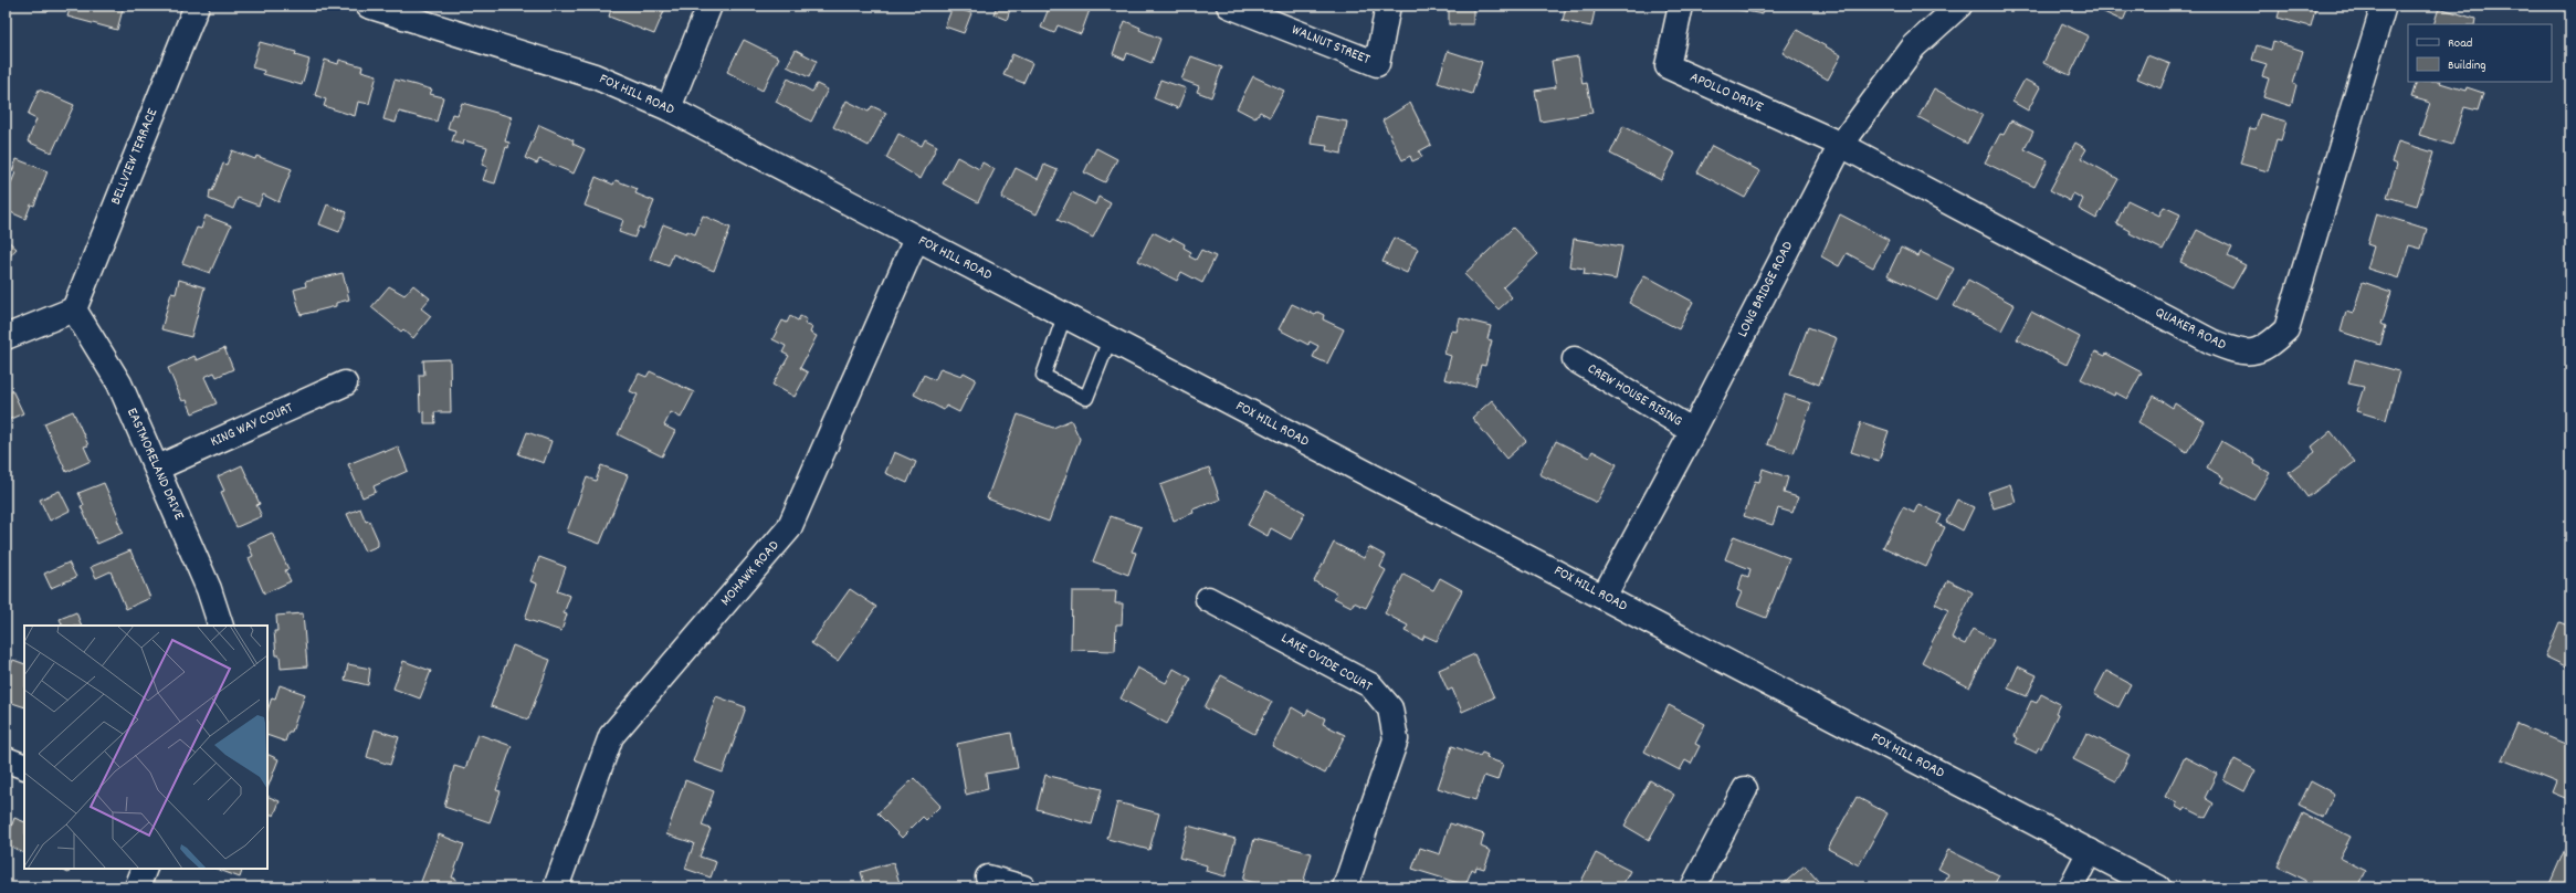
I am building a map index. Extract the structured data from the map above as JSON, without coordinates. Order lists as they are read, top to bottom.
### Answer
{
  "streets": {
    "street": [
      "WALNUT STREET",
      "APOLLO DRIVE",
      "FOX HILL ROAD",
      "BELLVIEW TERRACE",
      "LONG BRIDGE ROAD",
      "QUAKER ROAD",
      "CREW HOUSE RISING",
      "KING WAY COURT",
      "EASTMORELAND DRIVE",
      "MOHAWK ROAD",
      "LAKE OVIDE COURT"
    ]
  },
  "crossings": [
    ["APOLLO DRIVE", "LONG BRIDGE ROAD"],
    ["APOLLO DRIVE", "QUAKER ROAD"],
    ["FOX HILL ROAD", "LONG BRIDGE ROAD"],
    ["FOX HILL ROAD", "MOHAWK ROAD"],
    ["BELLVIEW TERRACE", "EASTMORELAND DRIVE"],
    ["LONG BRIDGE ROAD", "QUAKER ROAD"],
    ["LONG BRIDGE ROAD", "CREW HOUSE RISING"],
    ["KING WAY COURT", "EASTMORELAND DRIVE"]
  ],
  "legend": ["Road", "Building"]
}
